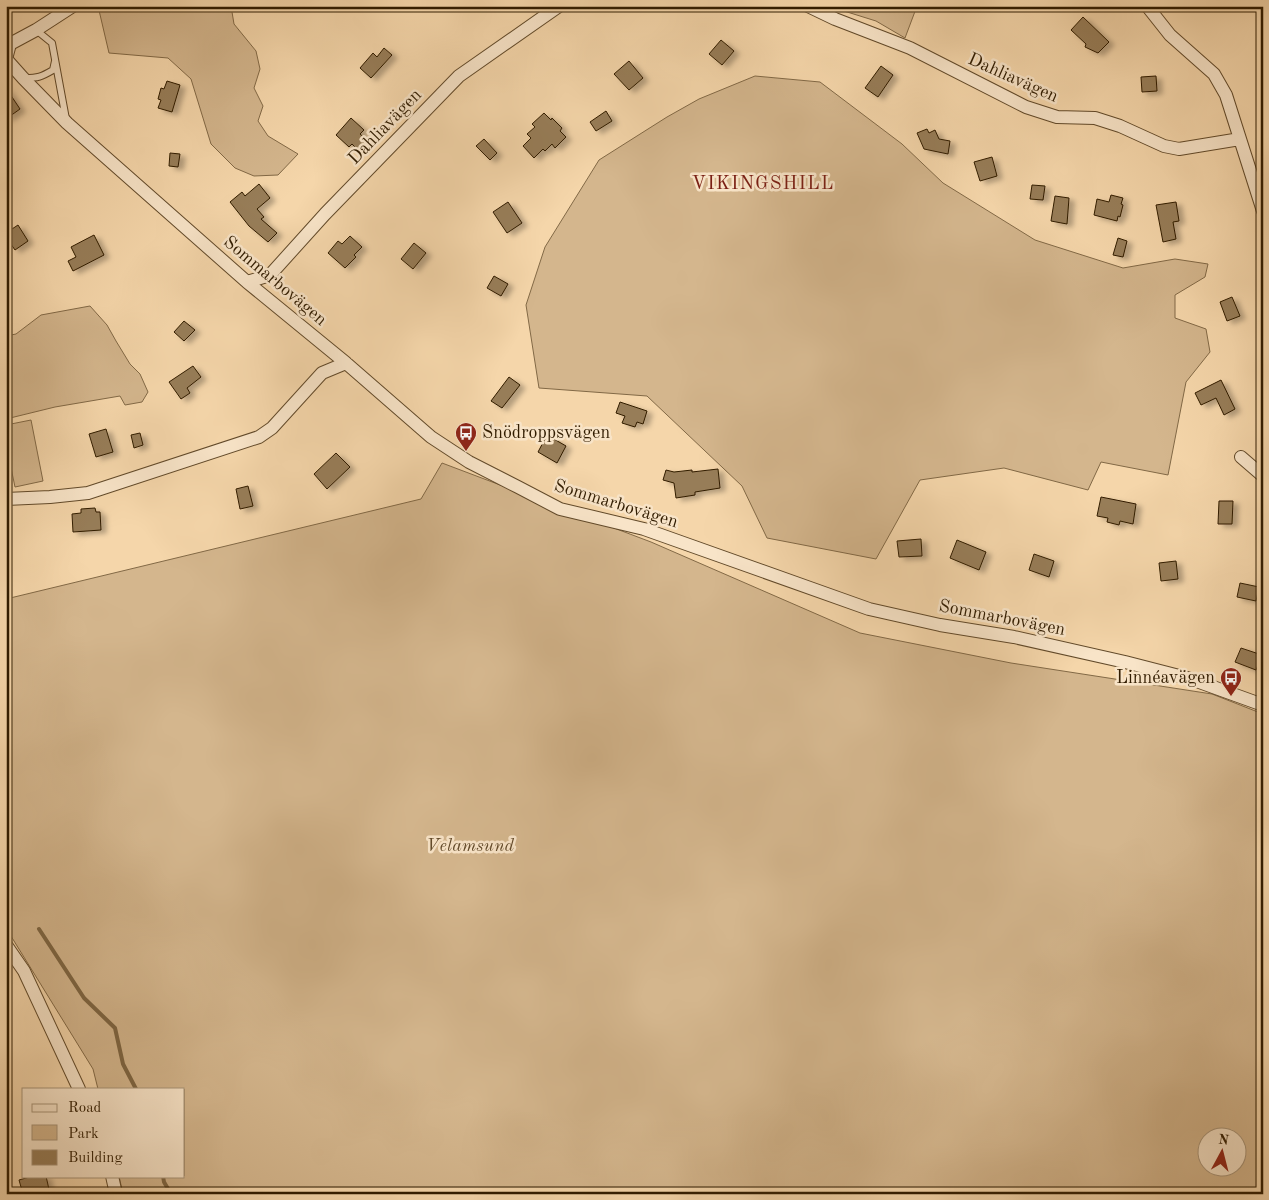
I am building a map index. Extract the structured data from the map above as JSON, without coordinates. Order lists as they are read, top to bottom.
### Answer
{
  "streets": {
    "street": ["Dahliavägen", "Sommarbovägen"]
  },
  "crossings": [
    ["Dahliavägen", "Sommarbovägen"]
  ],
  "districts": ["VIKINGSHILL"],
  "parks": ["Velamsund"],
  "places": {
    "bus stop": ["Snödroppsvägen", "Linnéavägen"]
  },
  "legend": ["Road", "Park", "Building"],
  "north": "top"
}
